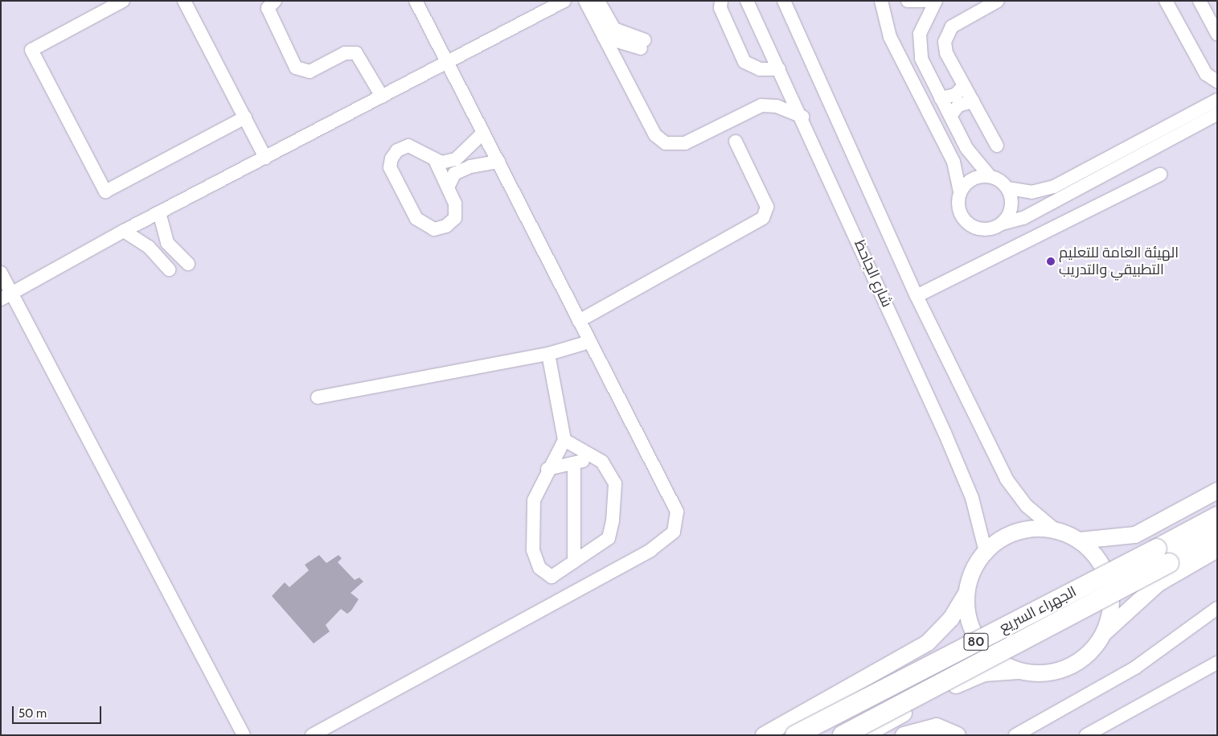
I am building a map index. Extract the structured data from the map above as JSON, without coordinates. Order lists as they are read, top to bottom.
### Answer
{
  "streets": {
    "highway": ["الجهراء السريع", "80"],
    "street": ["شارع الجاحظ"]
  },
  "places": ["الهيئة العامة للتعليم التطبيقي والتدريب"],
  "scale_bar": "50 m"
}
